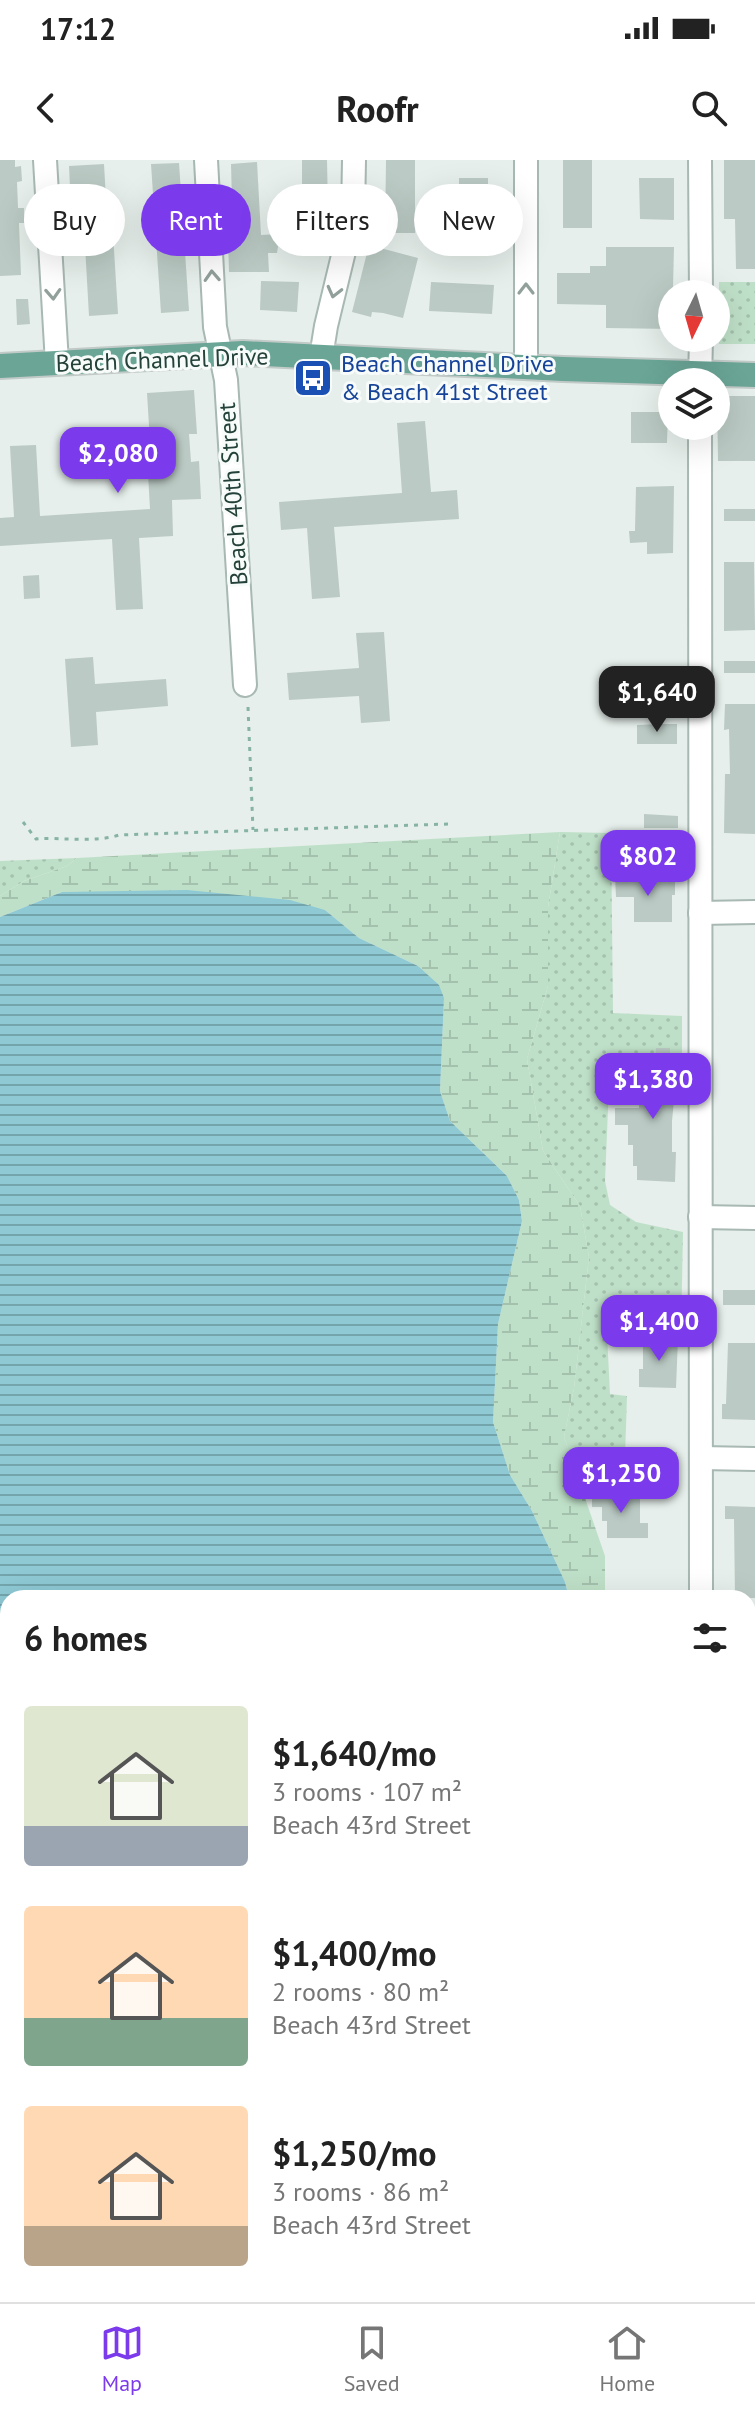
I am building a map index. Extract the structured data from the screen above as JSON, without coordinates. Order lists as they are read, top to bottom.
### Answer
{
  "streets": {
    "main road": ["Beach Channel Drive"],
    "street": ["Beach 40th Street"]
  },
  "crossings": [
    ["Beach Channel Drive", "Beach 40th Street"]
  ],
  "places": {
    "bus stop": ["Beach Channel Drive & Beach 41st Street"]
  },
  "north": "bottom",
  "page": {
    "status": "17:12",
    "header": "Roofr",
    "chip": [
      "Buy",
      "Rent",
      "Filters",
      "New"
    ],
    "price": [
      "$2,080",
      "$1,640",
      "$802",
      "$1,380",
      "$1,400",
      "$1,250"
    ],
    "heading": "6 homes",
    "list": [
      {
        "name": "$1,640/mo",
        "note": "3 rooms · 107 m² · Beach 43rd Street"
      },
      {
        "name": "$1,400/mo",
        "note": "2 rooms · 80 m² · Beach 43rd Street"
      },
      {
        "name": "$1,250/mo",
        "note": "3 rooms · 86 m² · Beach 43rd Street"
      }
    ],
    "tabs": ["Map", "Saved", "Home"]
  }
}
